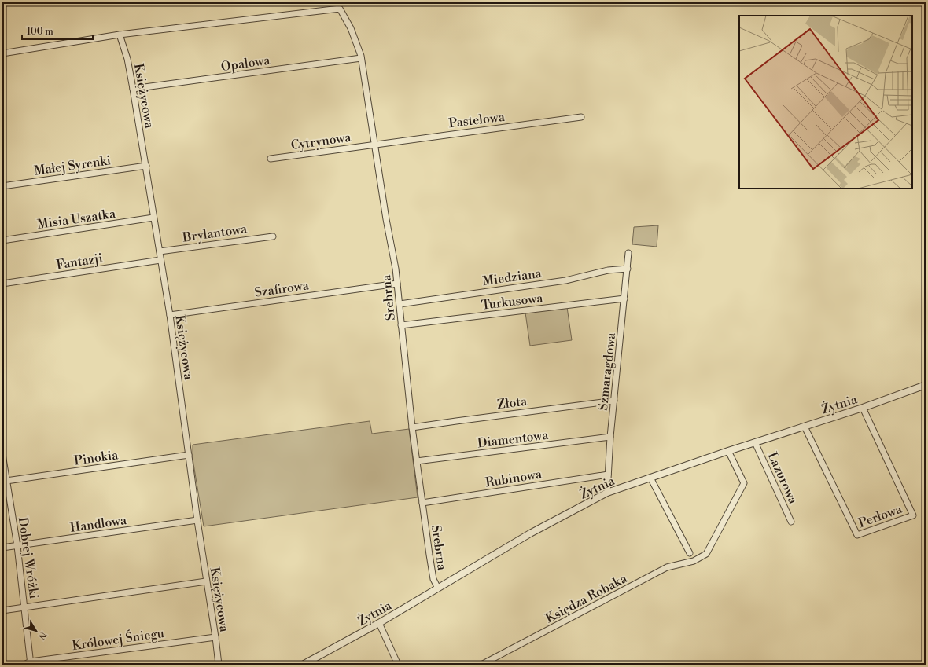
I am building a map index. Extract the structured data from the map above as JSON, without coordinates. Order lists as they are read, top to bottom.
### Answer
{
  "streets": {
    "street": [
      "Opalowa",
      "Księżycowa",
      "Pastelowa",
      "Cytrynowa",
      "Małej Syrenki",
      "Misia Uszatka",
      "Brylantowa",
      "Fantazji",
      "Miedziana",
      "Szafirowa",
      "Srebrna",
      "Turkusowa",
      "Szmaragdowa",
      "Złota",
      "Żytnia",
      "Diamentowa",
      "Pinokia",
      "Rubinowa",
      "Lazurowa",
      "Perłowa",
      "Handlowa",
      "Dobrej Wróżki",
      "Księdza Robaka",
      "Królowej Śniegu"
    ]
  },
  "crossings": [
    ["Opalowa", "Księżycowa"],
    ["Opalowa", "Srebrna"],
    ["Księżycowa", "Małej Syrenki"],
    ["Księżycowa", "Misia Uszatka"],
    ["Księżycowa", "Brylantowa"],
    ["Księżycowa", "Fantazji"],
    ["Księżycowa", "Szafirowa"],
    ["Księżycowa", "Srebrna"],
    ["Księżycowa", "Pinokia"],
    ["Księżycowa", "Handlowa"],
    ["Księżycowa", "Królowej Śniegu"],
    ["Pastelowa", "Cytrynowa"],
    ["Pastelowa", "Srebrna"],
    ["Cytrynowa", "Srebrna"],
    ["Miedziana", "Srebrna"],
    ["Miedziana", "Szmaragdowa"],
    ["Szafirowa", "Srebrna"],
    ["Srebrna", "Turkusowa"],
    ["Srebrna", "Złota"],
    ["Srebrna", "Żytnia"],
    ["Srebrna", "Diamentowa"],
    ["Srebrna", "Rubinowa"],
    ["Turkusowa", "Szmaragdowa"],
    ["Szmaragdowa", "Złota"],
    ["Szmaragdowa", "Żytnia"],
    ["Szmaragdowa", "Diamentowa"],
    ["Szmaragdowa", "Rubinowa"],
    ["Żytnia", "Lazurowa"],
    ["Żytnia", "Perłowa"],
    ["Żytnia", "Księdza Robaka"],
    ["Pinokia", "Dobrej Wróżki"],
    ["Handlowa", "Dobrej Wróżki"],
    ["Dobrej Wróżki", "Królowej Śniegu"]
  ],
  "scale_bar": "100 m",
  "north": "bottom right"
}
